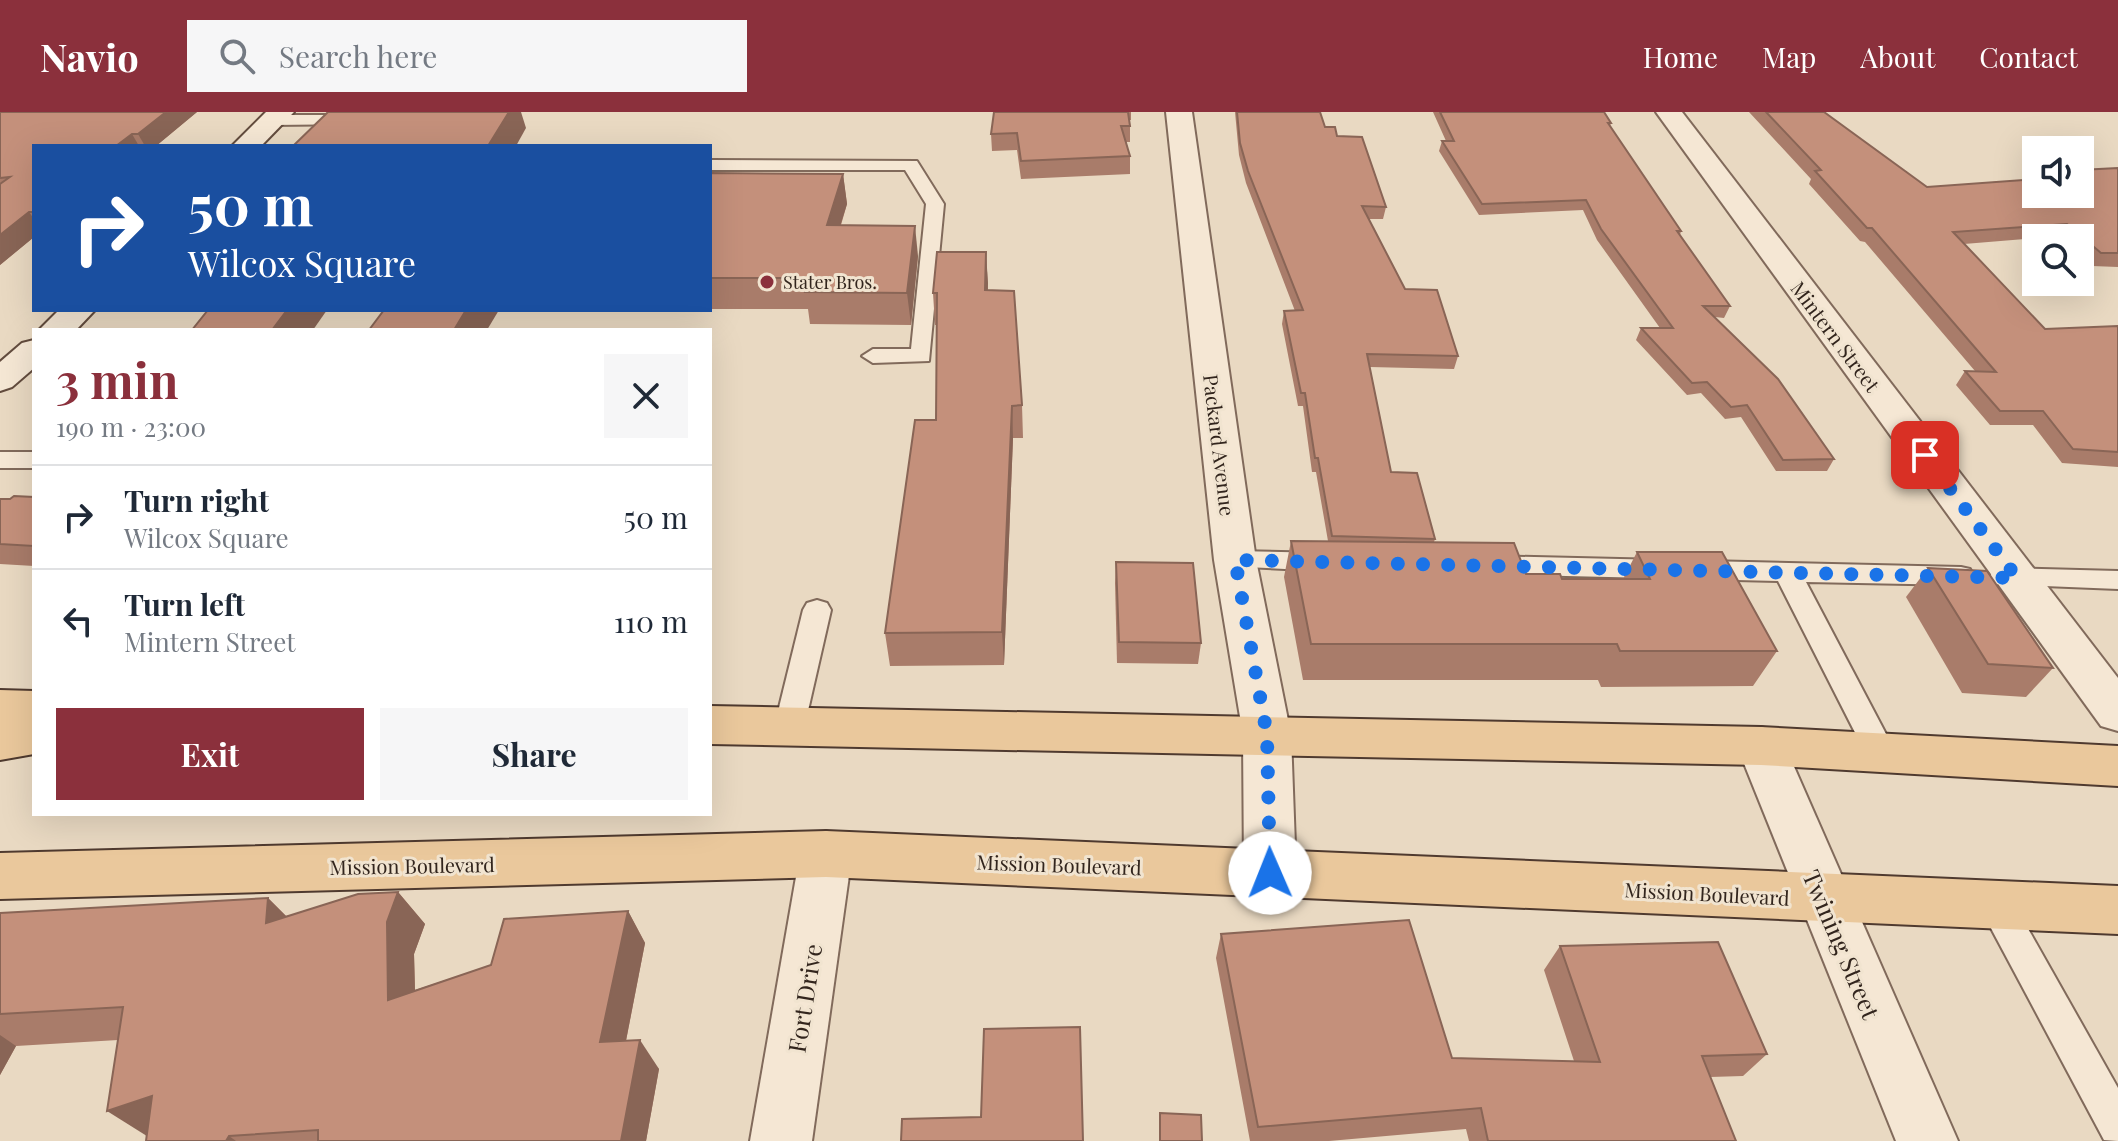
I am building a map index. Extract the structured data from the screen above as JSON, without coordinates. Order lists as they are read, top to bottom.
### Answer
{
  "streets": {
    "main road": ["Mission Boulevard"],
    "street": [
      "Mintern Street",
      "Packard Avenue",
      "Twining Street",
      "Fort Drive"
    ]
  },
  "crossings": [
    ["Packard Avenue", "Mission Boulevard"],
    ["Mission Boulevard", "Twining Street"],
    ["Mission Boulevard", "Fort Drive"]
  ],
  "places": ["Stater Bros."],
  "page": {
    "header": "Navio",
    "search": "Search here",
    "nav": [
      "Home",
      "Map",
      "About",
      "Contact"
    ],
    "turn": ["50 m", "Wilcox Square"],
    "heading": ["3 min", "190 m · 23:00"],
    "list": [
      {
        "name": "Turn right",
        "note": "Wilcox Square",
        "value": "50 m"
      },
      {
        "name": "Turn left",
        "note": "Mintern Street",
        "value": "110 m"
      }
    ],
    "buttons": ["Exit", "Share"]
  }
}
